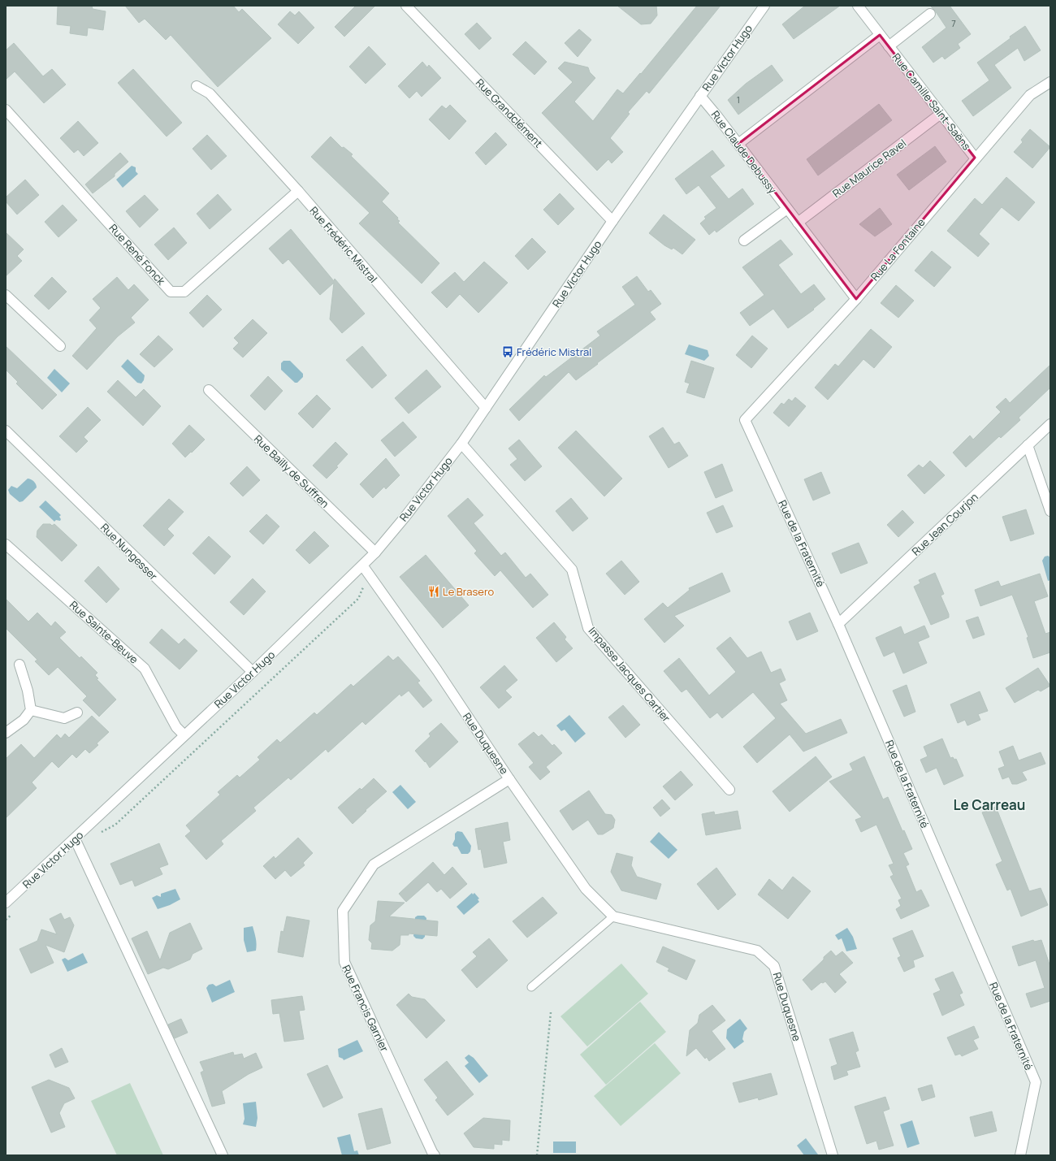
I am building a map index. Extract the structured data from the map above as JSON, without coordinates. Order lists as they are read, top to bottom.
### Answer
{
  "streets": {
    "street": [
      "Rue Victor Hugo",
      "Rue Camille Saint-Saëns",
      "Rue Grandclément",
      "Rue Claude Debussy",
      "Rue Maurice Ravel",
      "Rue Frédéric Mistral",
      "Rue La Fontaine",
      "Rue René Fonck",
      "Rue Bailly de Suffren",
      "Rue Jean Courjon",
      "Rue de la Fraternité",
      "Rue Nungesser",
      "Rue Sainte-Beuve",
      "Impasse Jacques Cartier",
      "Rue Duquesne",
      "Rue Francis Garnier"
    ]
  },
  "crossings": [
    ["Rue Victor Hugo", "Rue Grandclément"],
    ["Rue Victor Hugo", "Rue Claude Debussy"],
    ["Rue Victor Hugo", "Rue Frédéric Mistral"],
    ["Rue Victor Hugo", "Rue Bailly de Suffren"],
    ["Rue Victor Hugo", "Rue Nungesser"],
    ["Rue Victor Hugo", "Rue Sainte-Beuve"],
    ["Rue Victor Hugo", "Impasse Jacques Cartier"],
    ["Rue Victor Hugo", "Rue Duquesne"],
    ["Rue Camille Saint-Saëns", "Rue Maurice Ravel"],
    ["Rue Camille Saint-Saëns", "Rue La Fontaine"],
    ["Rue Claude Debussy", "Rue Maurice Ravel"],
    ["Rue Claude Debussy", "Rue La Fontaine"],
    ["Rue Frédéric Mistral", "Rue René Fonck"],
    ["Rue La Fontaine", "Rue de la Fraternité"],
    ["Rue Jean Courjon", "Rue de la Fraternité"],
    ["Rue Duquesne", "Rue Francis Garnier"]
  ],
  "districts": ["Le Carreau"],
  "places": {
    "bus stop": ["Frédéric Mistral"],
    "restaurant": ["Le Brasero"]
  },
  "house_numbers": ["7", "1"]
}
